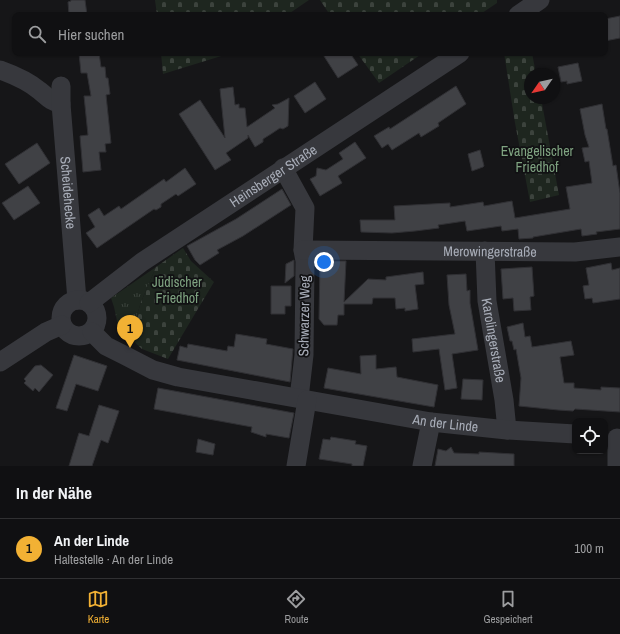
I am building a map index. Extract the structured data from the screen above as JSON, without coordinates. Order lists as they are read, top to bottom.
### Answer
{
  "streets": {
    "street": [
      "Heinsberger Straße",
      "Scheidehecke",
      "Merowingerstraße",
      "Schwarzer Weg",
      "Karolingerstraße",
      "An der Linde"
    ]
  },
  "crossings": [
    ["Heinsberger Straße", "Scheidehecke"],
    ["Heinsberger Straße", "Schwarzer Weg"],
    ["Heinsberger Straße", "An der Linde"],
    ["Scheidehecke", "An der Linde"],
    ["Merowingerstraße", "Schwarzer Weg"],
    ["Merowingerstraße", "Karolingerstraße"],
    ["Schwarzer Weg", "An der Linde"],
    ["Karolingerstraße", "An der Linde"]
  ],
  "parks": ["Evangelischer Friedhof", "Jüdischer Friedhof"],
  "north": "bottom left",
  "page": {
    "search": "Hier suchen",
    "pins": "1",
    "heading": "In der Nähe",
    "list": [
      {
        "mark": "1",
        "name": "An der Linde",
        "note": "Haltestelle · An der Linde",
        "value": "100 m"
      }
    ],
    "nav": ["Karte", "Route", "Gespeichert"]
  }
}
